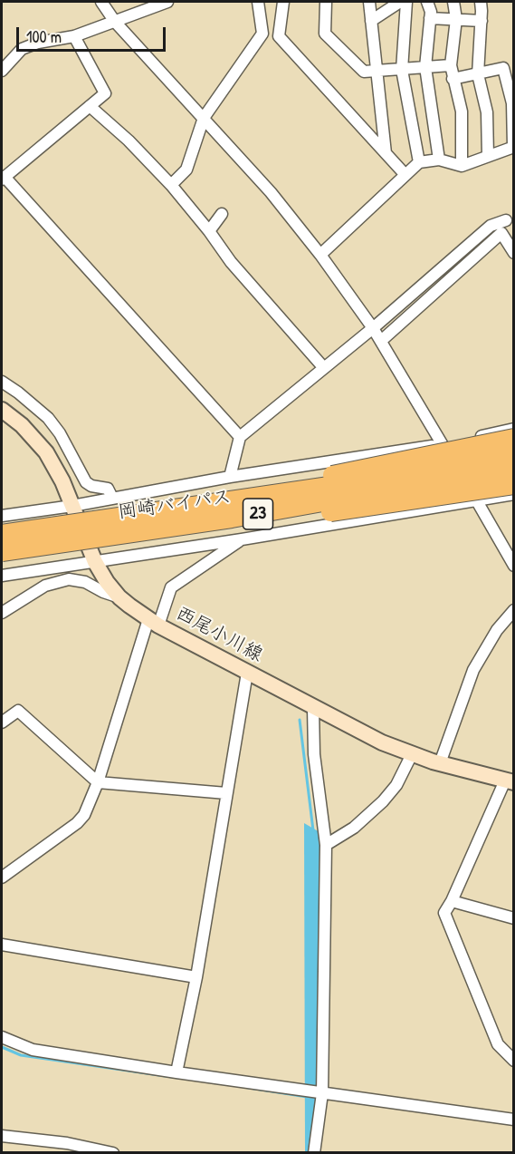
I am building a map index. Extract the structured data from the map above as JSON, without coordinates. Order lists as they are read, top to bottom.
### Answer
{
  "streets": {
    "highway": ["岡崎バイパス", "23"],
    "main road": ["西尾小川線"]
  },
  "crossings": [
    ["岡崎バイパス", "23"]
  ],
  "scale_bar": "100 m"
}
